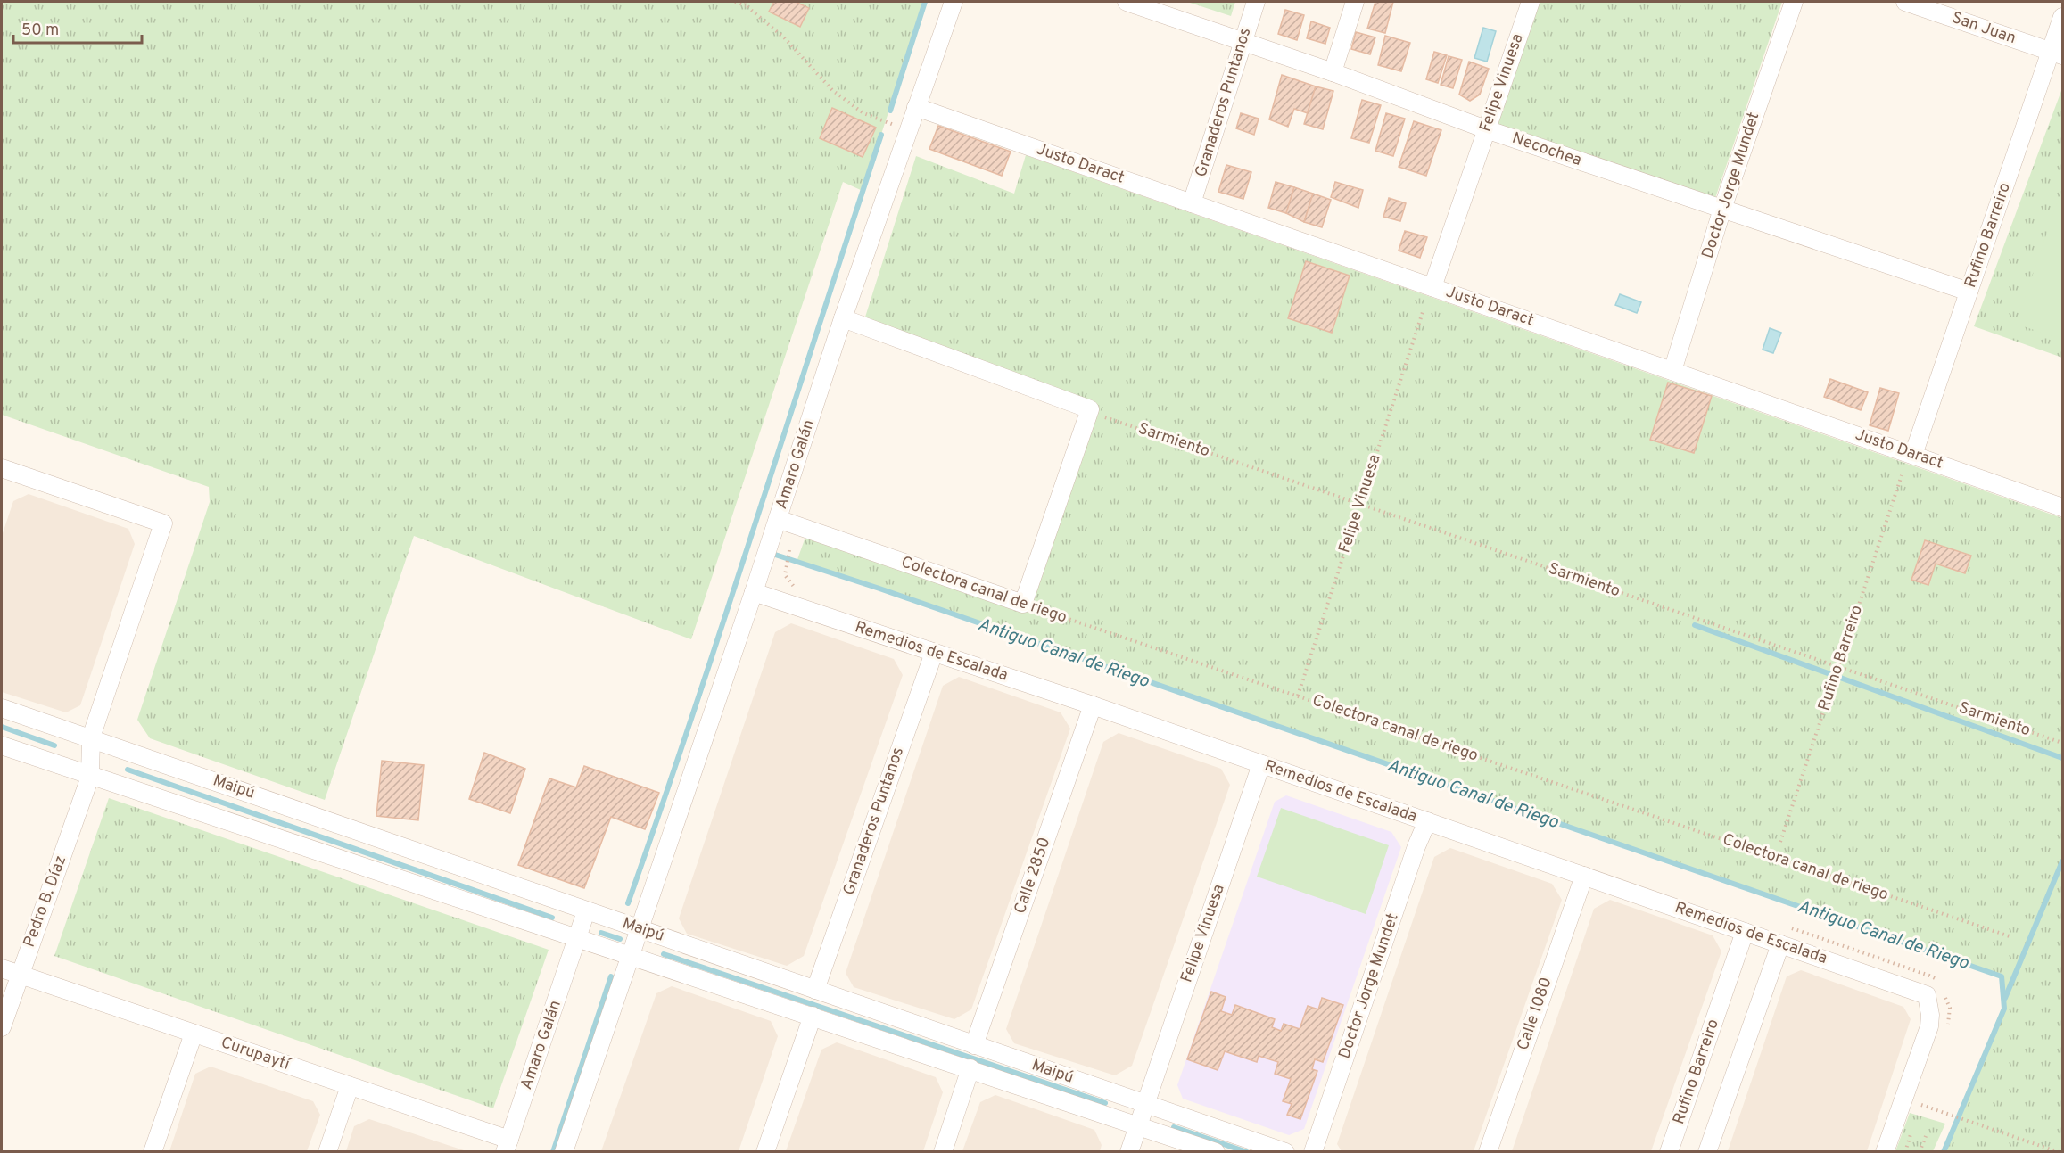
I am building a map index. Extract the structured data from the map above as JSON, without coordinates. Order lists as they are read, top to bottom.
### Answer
{
  "streets": {
    "street": [
      "San Juan",
      "Felipe Vinuesa",
      "Granaderos Puntanos",
      "Necochea",
      "Justo Daract",
      "Doctor Jorge Mundet",
      "Rufino Barreiro",
      "Amaro Galán",
      "Colectora canal de riego",
      "Remedios de Escalada",
      "Maipú",
      "Calle 2850",
      "Pedro B. Díaz",
      "Calle 1080",
      "Curupaytí"
    ],
    "path": ["Sarmiento"]
  },
  "crossings": [
    ["San Juan", "Rufino Barreiro"],
    ["Felipe Vinuesa", "Necochea"],
    ["Felipe Vinuesa", "Justo Daract"],
    ["Felipe Vinuesa", "Sarmiento"],
    ["Felipe Vinuesa", "Colectora canal de riego"],
    ["Felipe Vinuesa", "Remedios de Escalada"],
    ["Felipe Vinuesa", "Maipú"],
    ["Granaderos Puntanos", "Necochea"],
    ["Granaderos Puntanos", "Justo Daract"],
    ["Granaderos Puntanos", "Remedios de Escalada"],
    ["Granaderos Puntanos", "Maipú"],
    ["Necochea", "Doctor Jorge Mundet"],
    ["Necochea", "Rufino Barreiro"],
    ["Justo Daract", "Doctor Jorge Mundet"],
    ["Justo Daract", "Rufino Barreiro"],
    ["Justo Daract", "Amaro Galán"],
    ["Doctor Jorge Mundet", "Remedios de Escalada"],
    ["Rufino Barreiro", "Remedios de Escalada"],
    ["Amaro Galán", "Colectora canal de riego"],
    ["Amaro Galán", "Remedios de Escalada"],
    ["Amaro Galán", "Maipú"],
    ["Amaro Galán", "Curupaytí"],
    ["Remedios de Escalada", "Calle 2850"],
    ["Remedios de Escalada", "Calle 1080"],
    ["Maipú", "Calle 2850"],
    ["Maipú", "Pedro B. Díaz"],
    ["Pedro B. Díaz", "Curupaytí"]
  ],
  "water": ["Antiguo Canal de Riego"],
  "scale_bar": "50 m"
}
